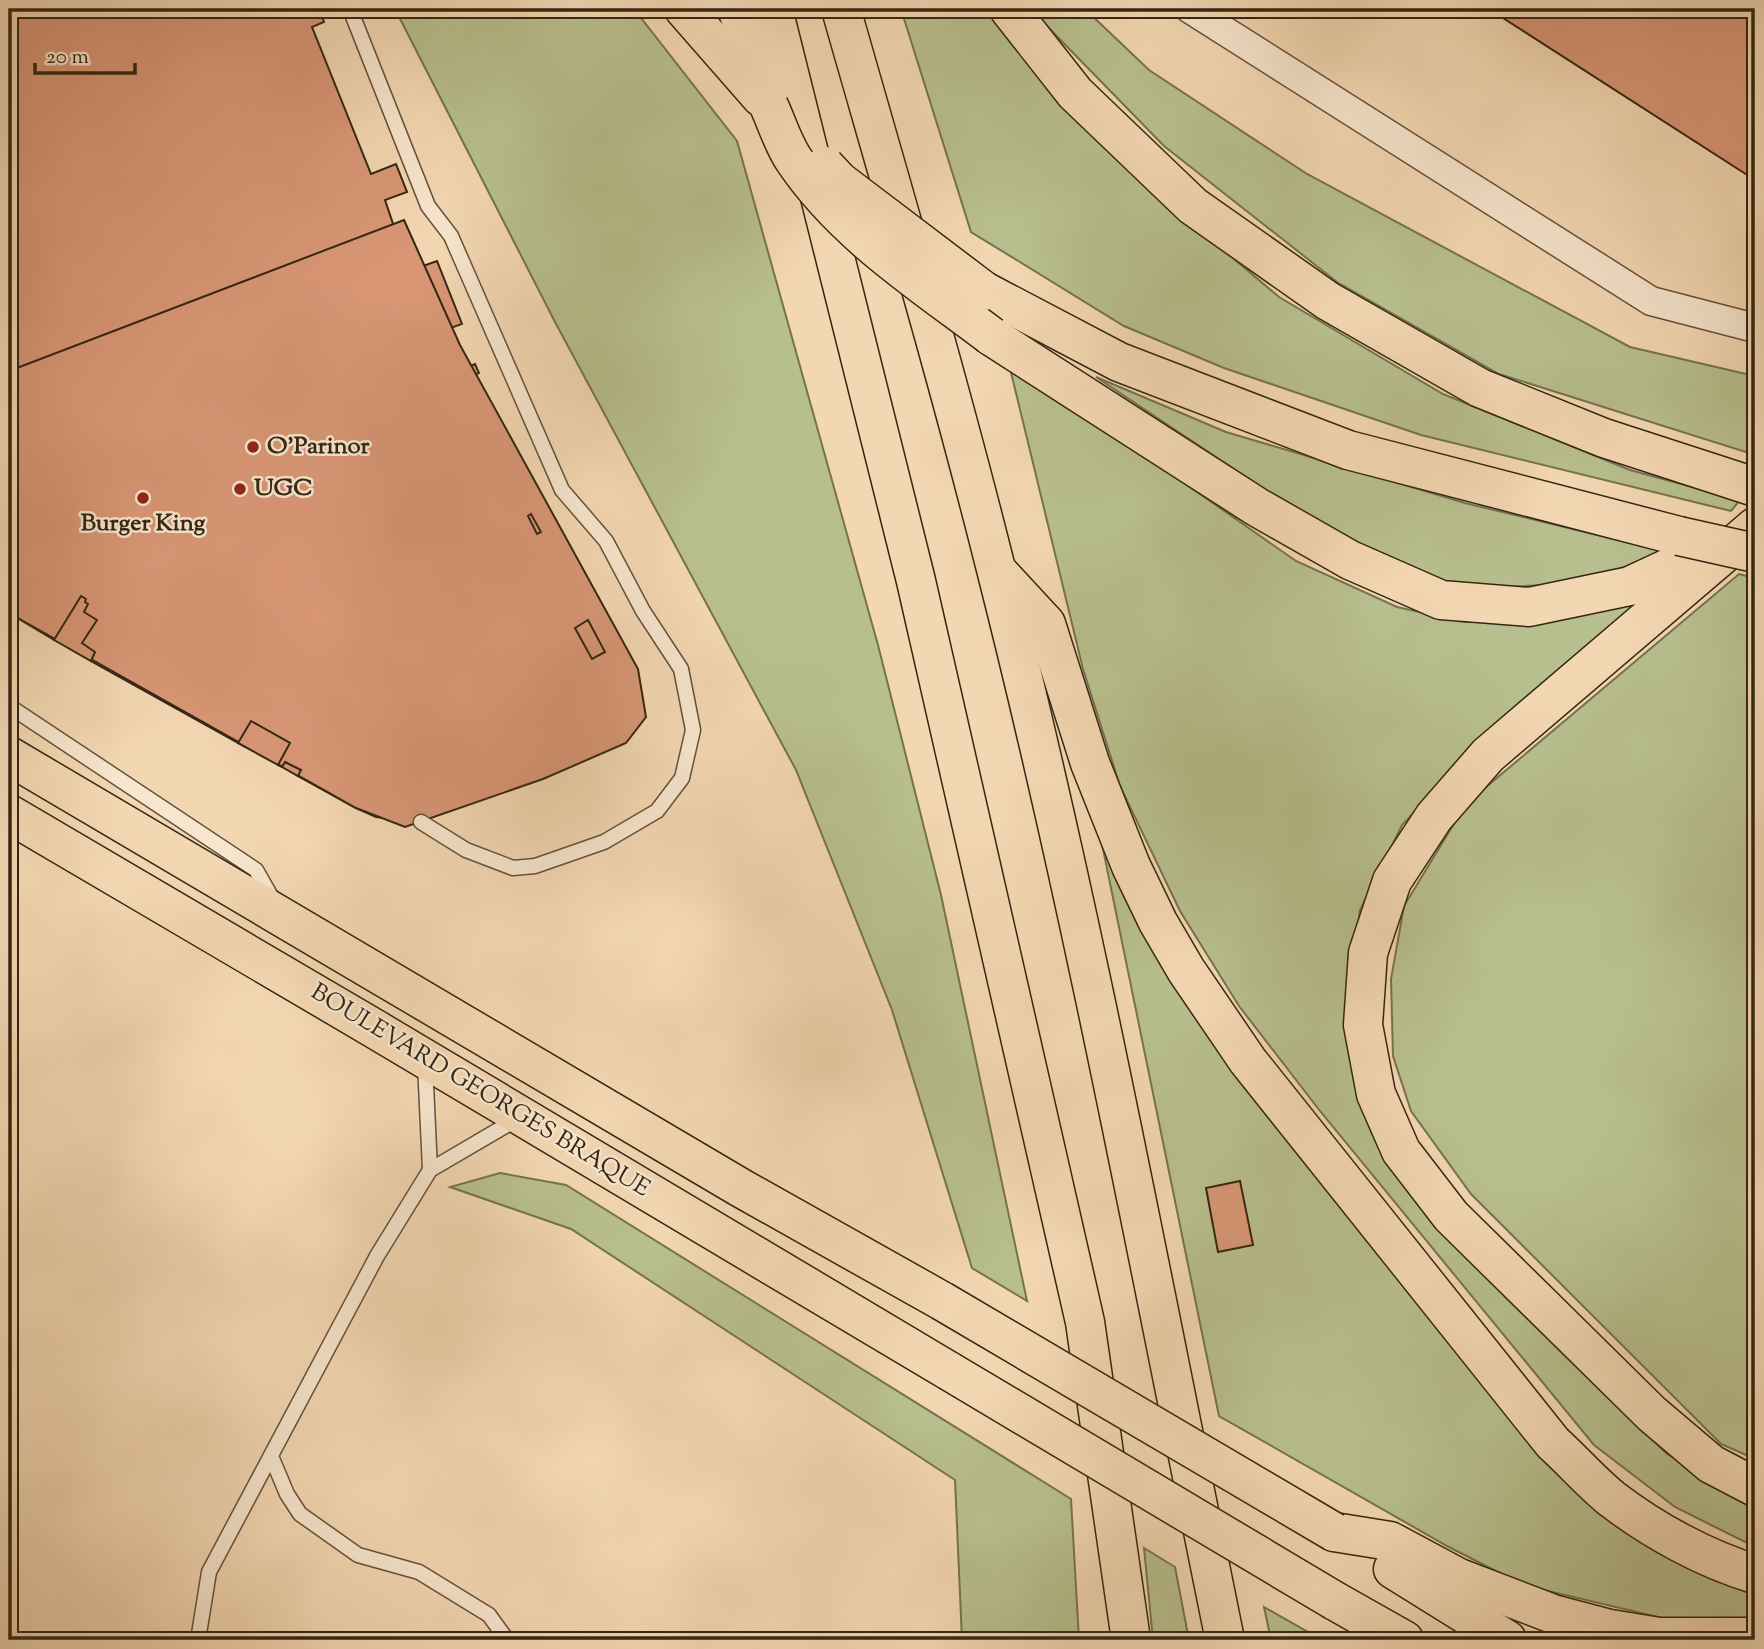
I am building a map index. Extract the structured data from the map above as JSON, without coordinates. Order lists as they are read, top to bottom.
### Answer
{
  "streets": {
    "main road": ["BOULEVARD GEORGES BRAQUE"]
  },
  "places": ["O'Parinor", "UGC", "Burger King"],
  "scale_bar": "20 m"
}
